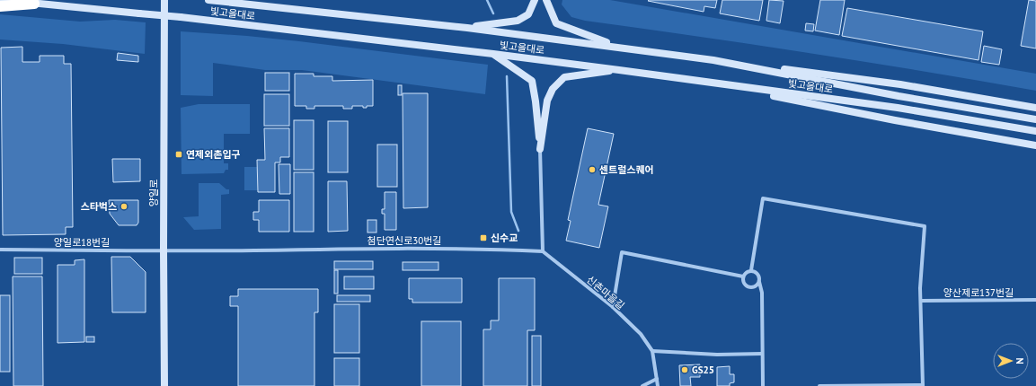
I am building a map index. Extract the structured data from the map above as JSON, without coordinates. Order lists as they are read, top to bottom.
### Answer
{
  "streets": {
    "main road": ["빛고을대로", "양일로"],
    "street": [
      "첨단연신로30번길",
      "양일로18번길",
      "신촌마을길",
      "양산제로137번길"
    ]
  },
  "crossings": [
    ["양일로", "첨단연신로30번길"],
    ["양일로", "양일로18번길"],
    ["첨단연신로30번길", "양일로18번길"],
    ["첨단연신로30번길", "신촌마을길"]
  ],
  "places": {
    "transit": ["연제외촌입구", "신수교"],
    "other": ["센트럴스퀘어", "스타벅스", "GS25"]
  },
  "north": "right"
}
